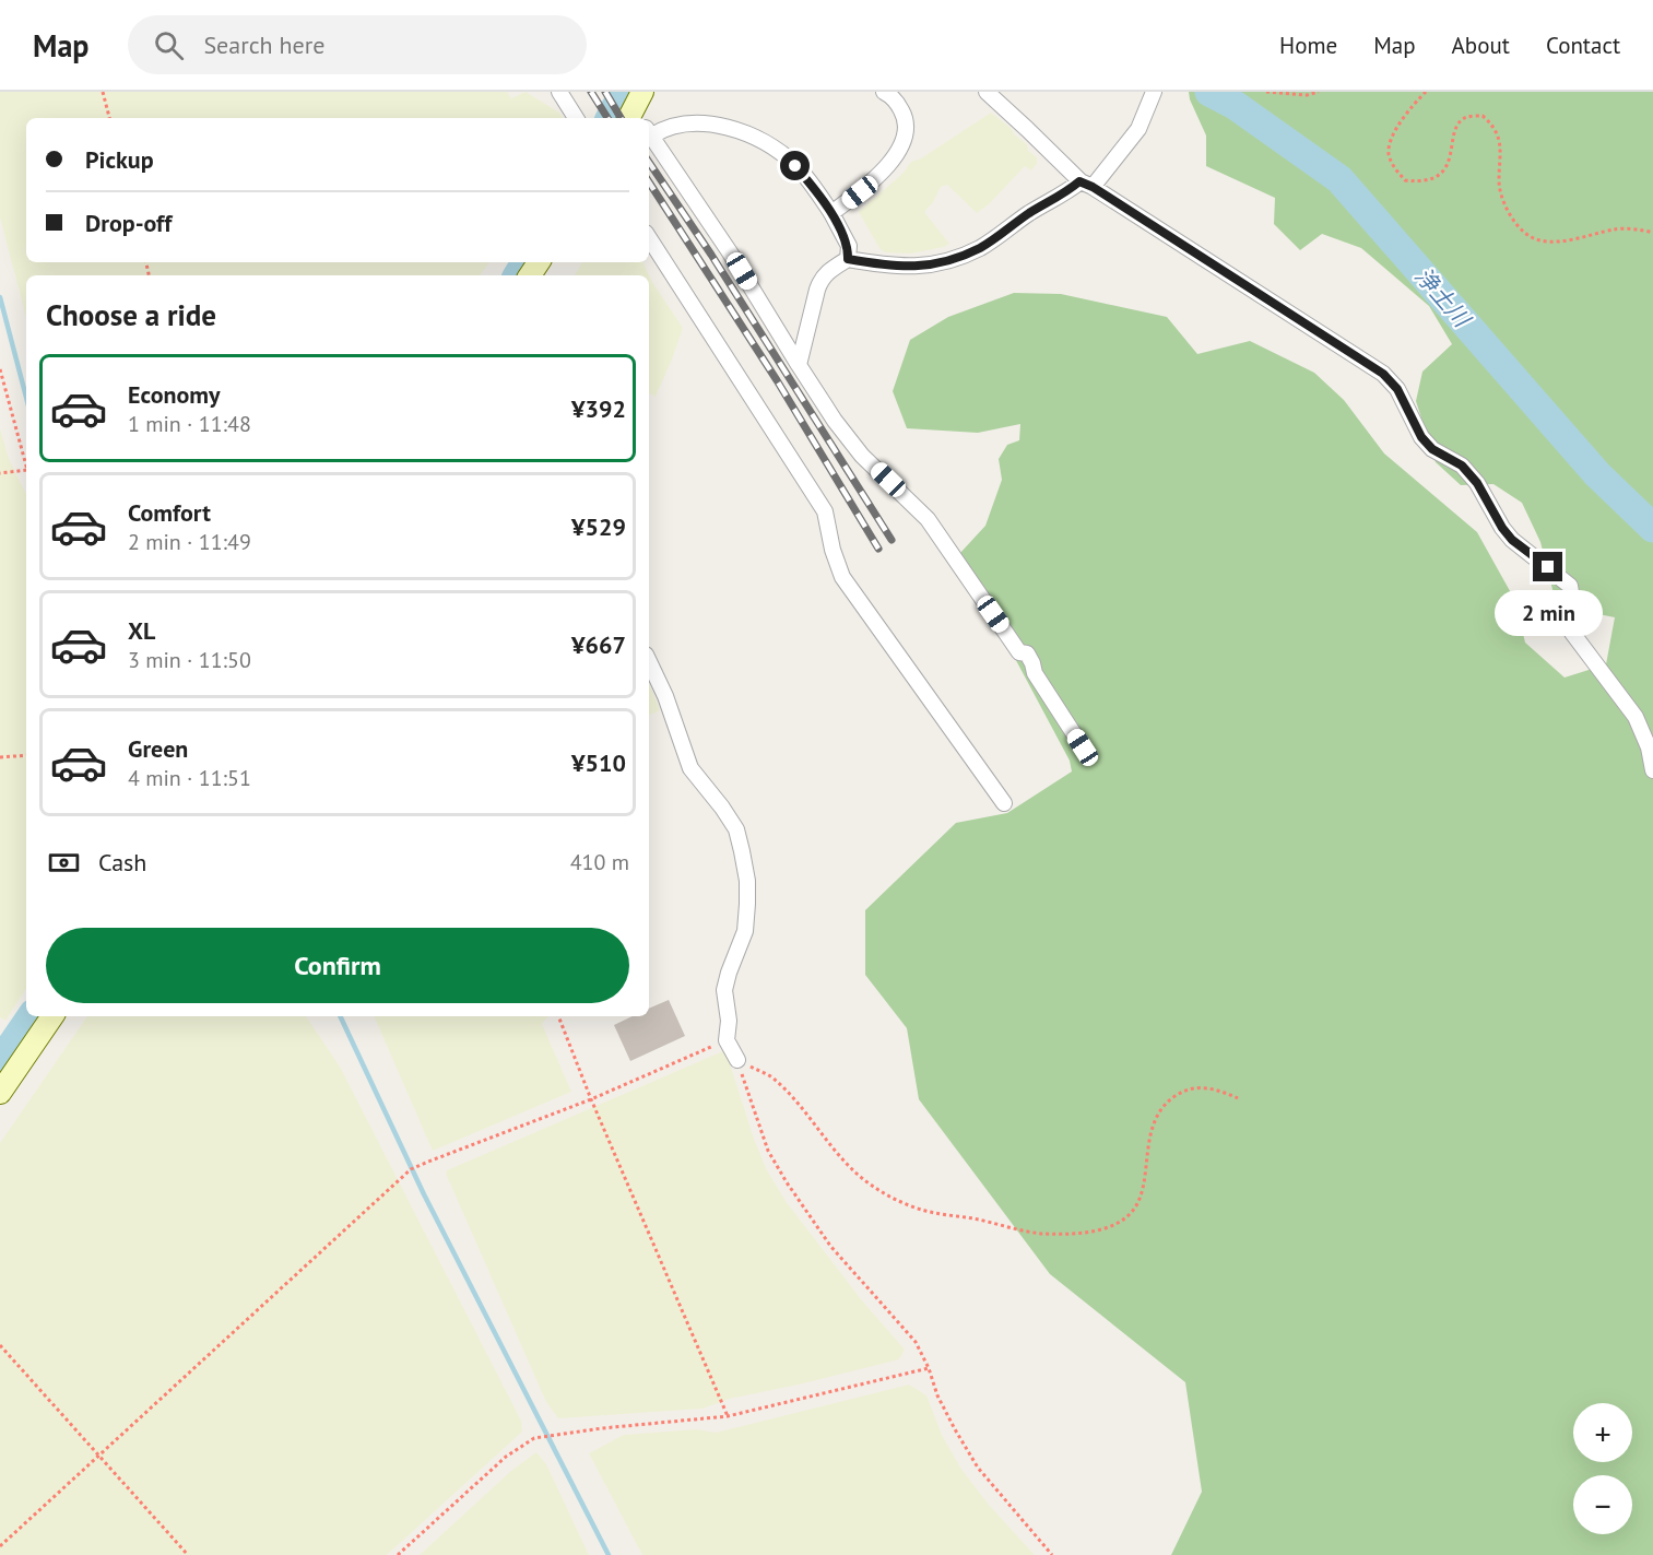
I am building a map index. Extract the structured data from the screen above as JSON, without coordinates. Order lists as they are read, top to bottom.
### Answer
{
  "water": ["浄土川"],
  "page": {
    "header": "Map",
    "search": "Search here",
    "nav": [
      "Home",
      "Map",
      "About",
      "Contact"
    ],
    "banner": ["Pickup", "Drop-off"],
    "heading": "Choose a ride",
    "list": [
      {
        "name": "Economy",
        "note": "1 min · 11:48",
        "value": "¥392"
      },
      {
        "name": "Comfort",
        "note": "2 min · 11:49",
        "value": "¥529"
      },
      {
        "name": "XL",
        "note": "3 min · 11:50",
        "value": "¥667"
      },
      {
        "name": "Green",
        "note": "4 min · 11:51",
        "value": "¥510"
      }
    ],
    "bubble": "2 min",
    "pay": ["Cash", "410 m"],
    "buttons": "Confirm",
    "map_buttons": ["+", "−"]
  }
}
